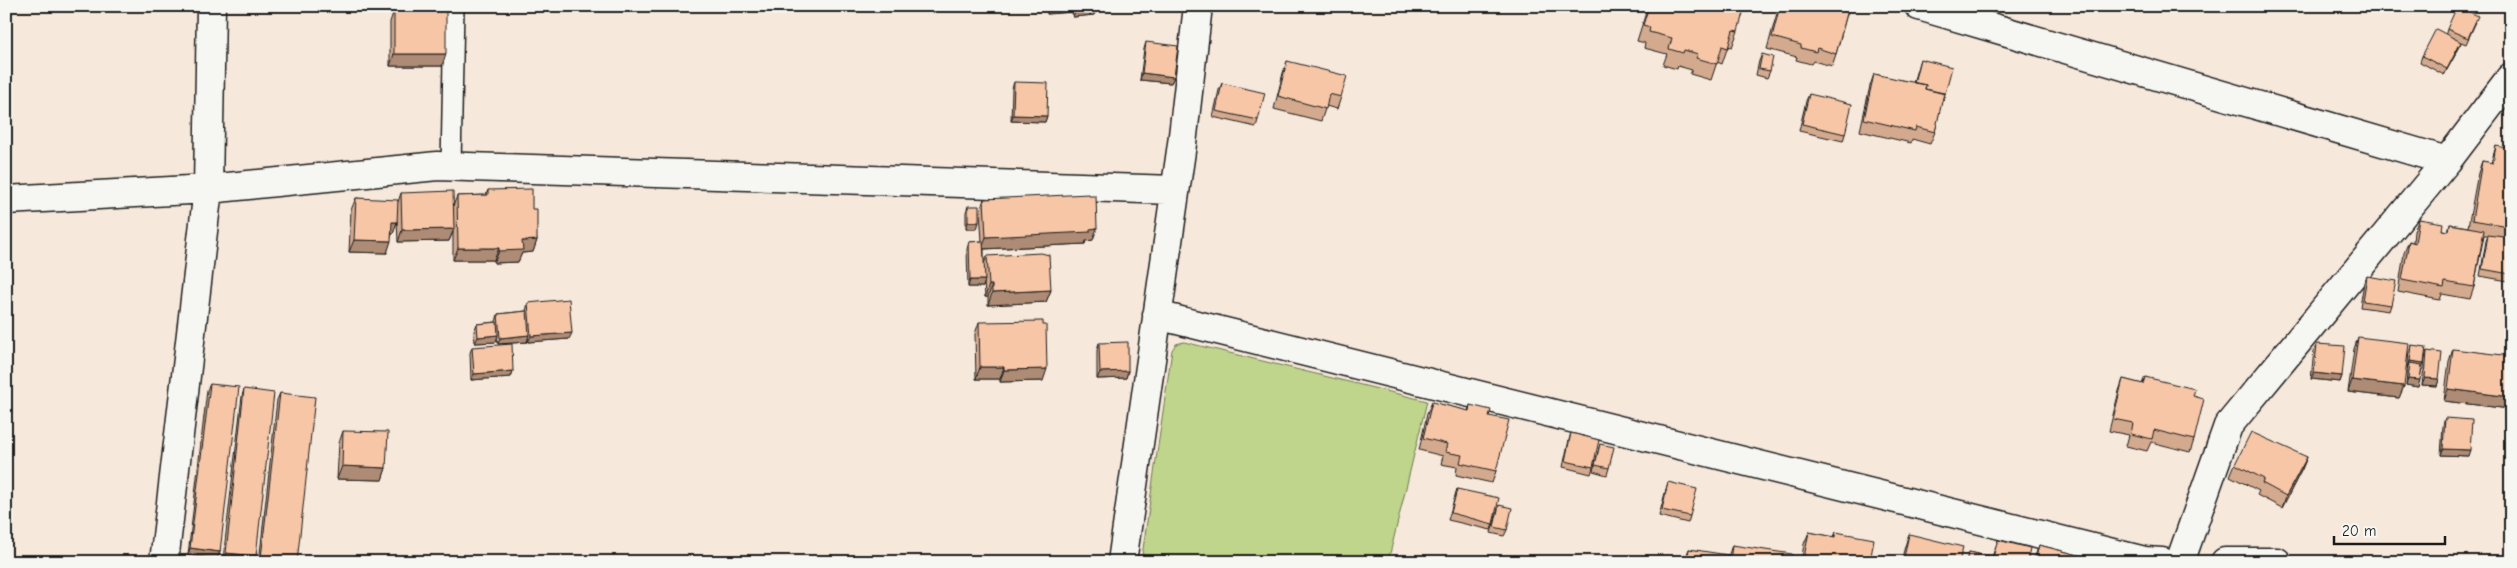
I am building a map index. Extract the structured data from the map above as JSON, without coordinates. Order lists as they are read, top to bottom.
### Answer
{
  "scale_bar": "20 m"
}
